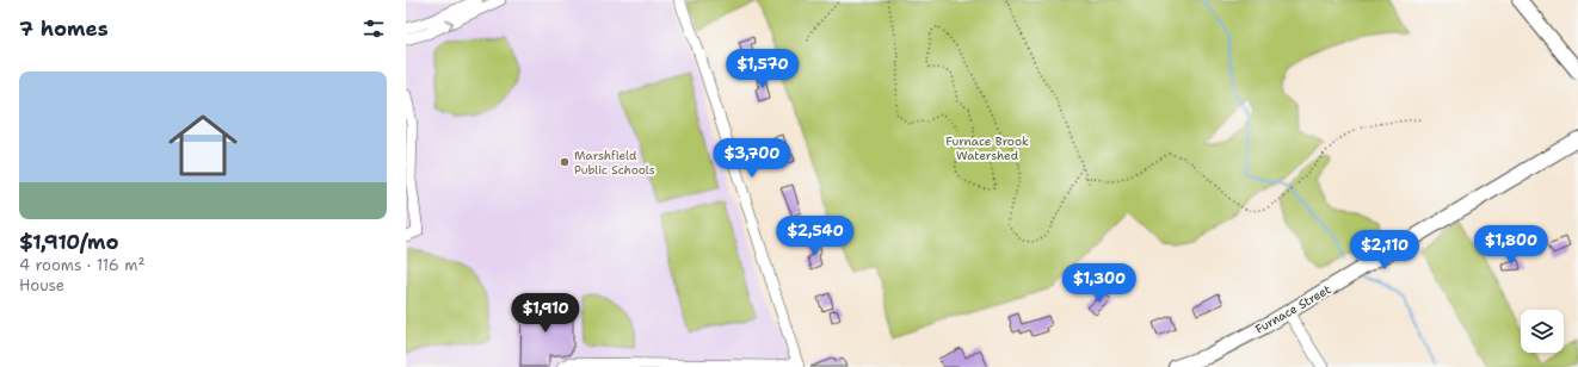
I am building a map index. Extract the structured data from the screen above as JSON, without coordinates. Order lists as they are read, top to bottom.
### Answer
{
  "streets": {
    "main road": ["Furnace Street"]
  },
  "parks": ["Furnace Brook Watershed"],
  "places": ["Marshfield Public Schools"],
  "page": {
    "heading": "7 homes",
    "price": [
      "$1,570",
      "$3,700",
      "$2,540",
      "$1,800",
      "$2,110",
      "$1,300",
      "$1,910"
    ],
    "list": [
      {
        "name": "$1,910/mo",
        "note": "4 rooms · 116 m² · House"
      }
    ]
  }
}
